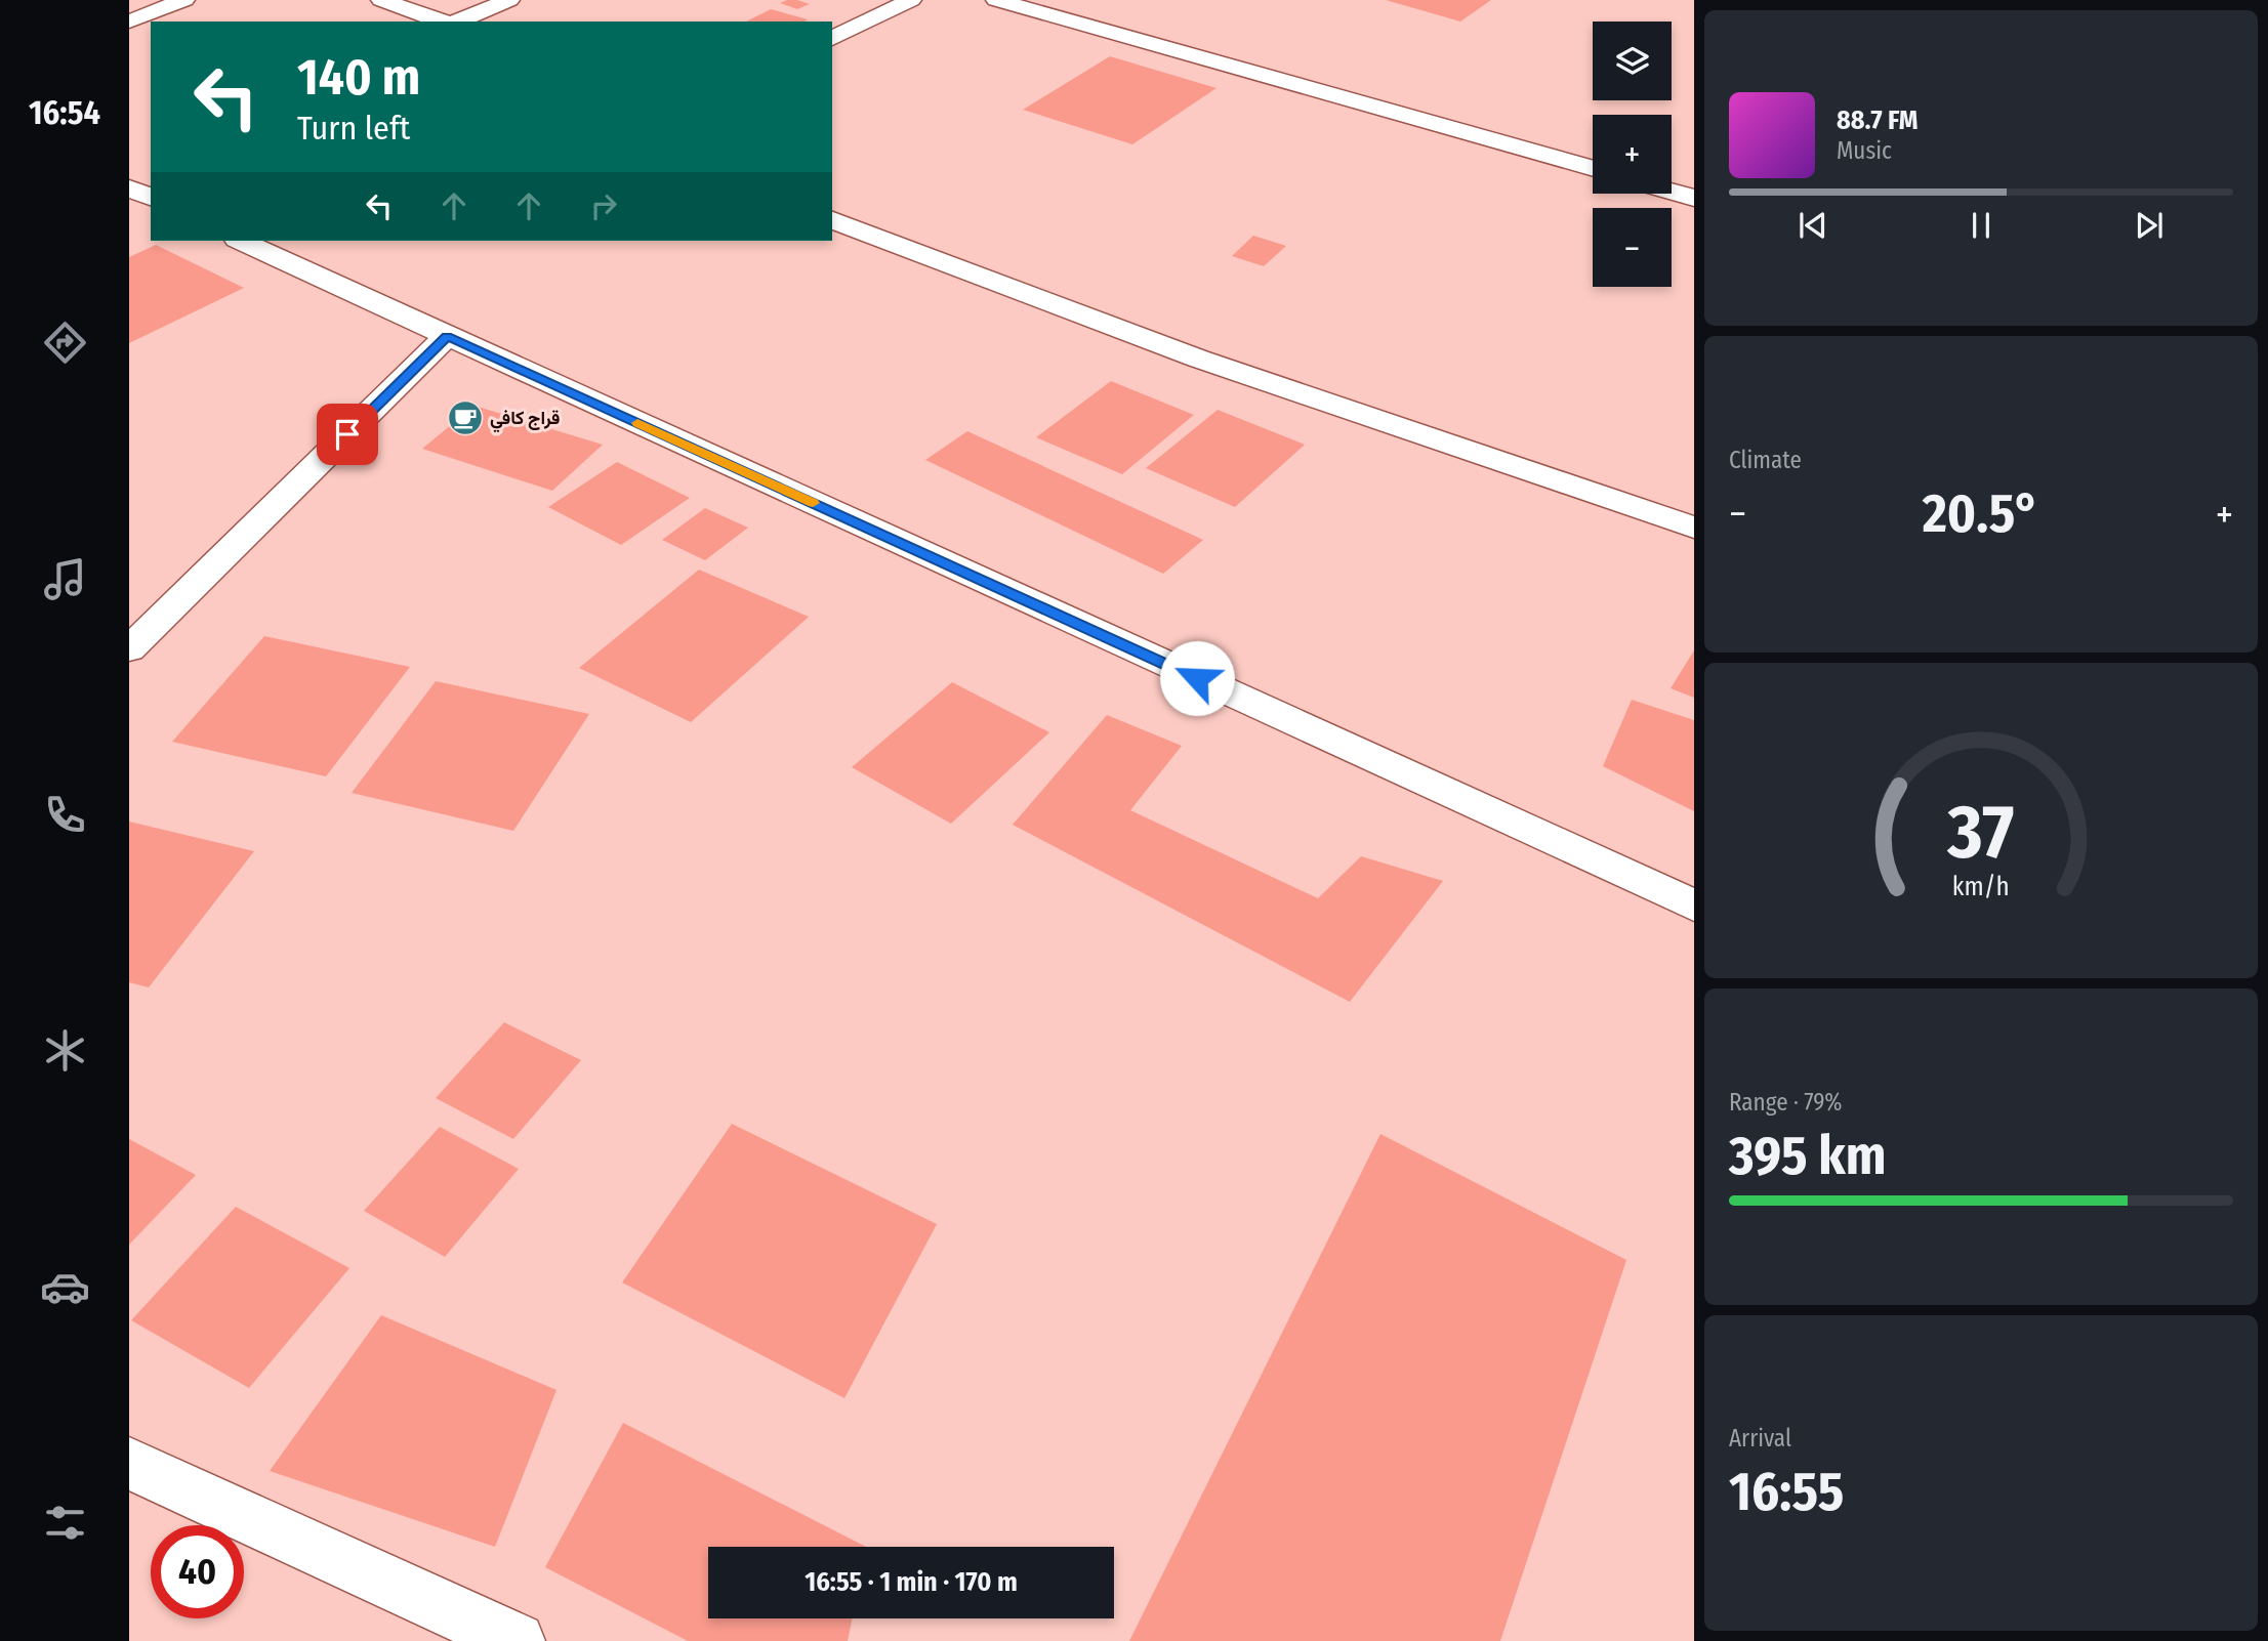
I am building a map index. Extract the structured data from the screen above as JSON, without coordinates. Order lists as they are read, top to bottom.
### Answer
{
  "places": {
    "cafe": ["قراج كافي"]
  },
  "page": {
    "tabs": "16:54",
    "map_buttons": ["+", "−"],
    "turn": ["140 m", "Turn left"],
    "song": ["88.7 FM", "Music"],
    "tile": [
      "Climate",
      ["Range · 79%", "395 km"],
      ["Arrival", "16:55"]
    ],
    "heat": ["−", "20.5°", "+"],
    "limit": "40",
    "trip": "16:55 · 1 min · 170 m",
    "gauge": ["37", "km/h"]
  }
}
